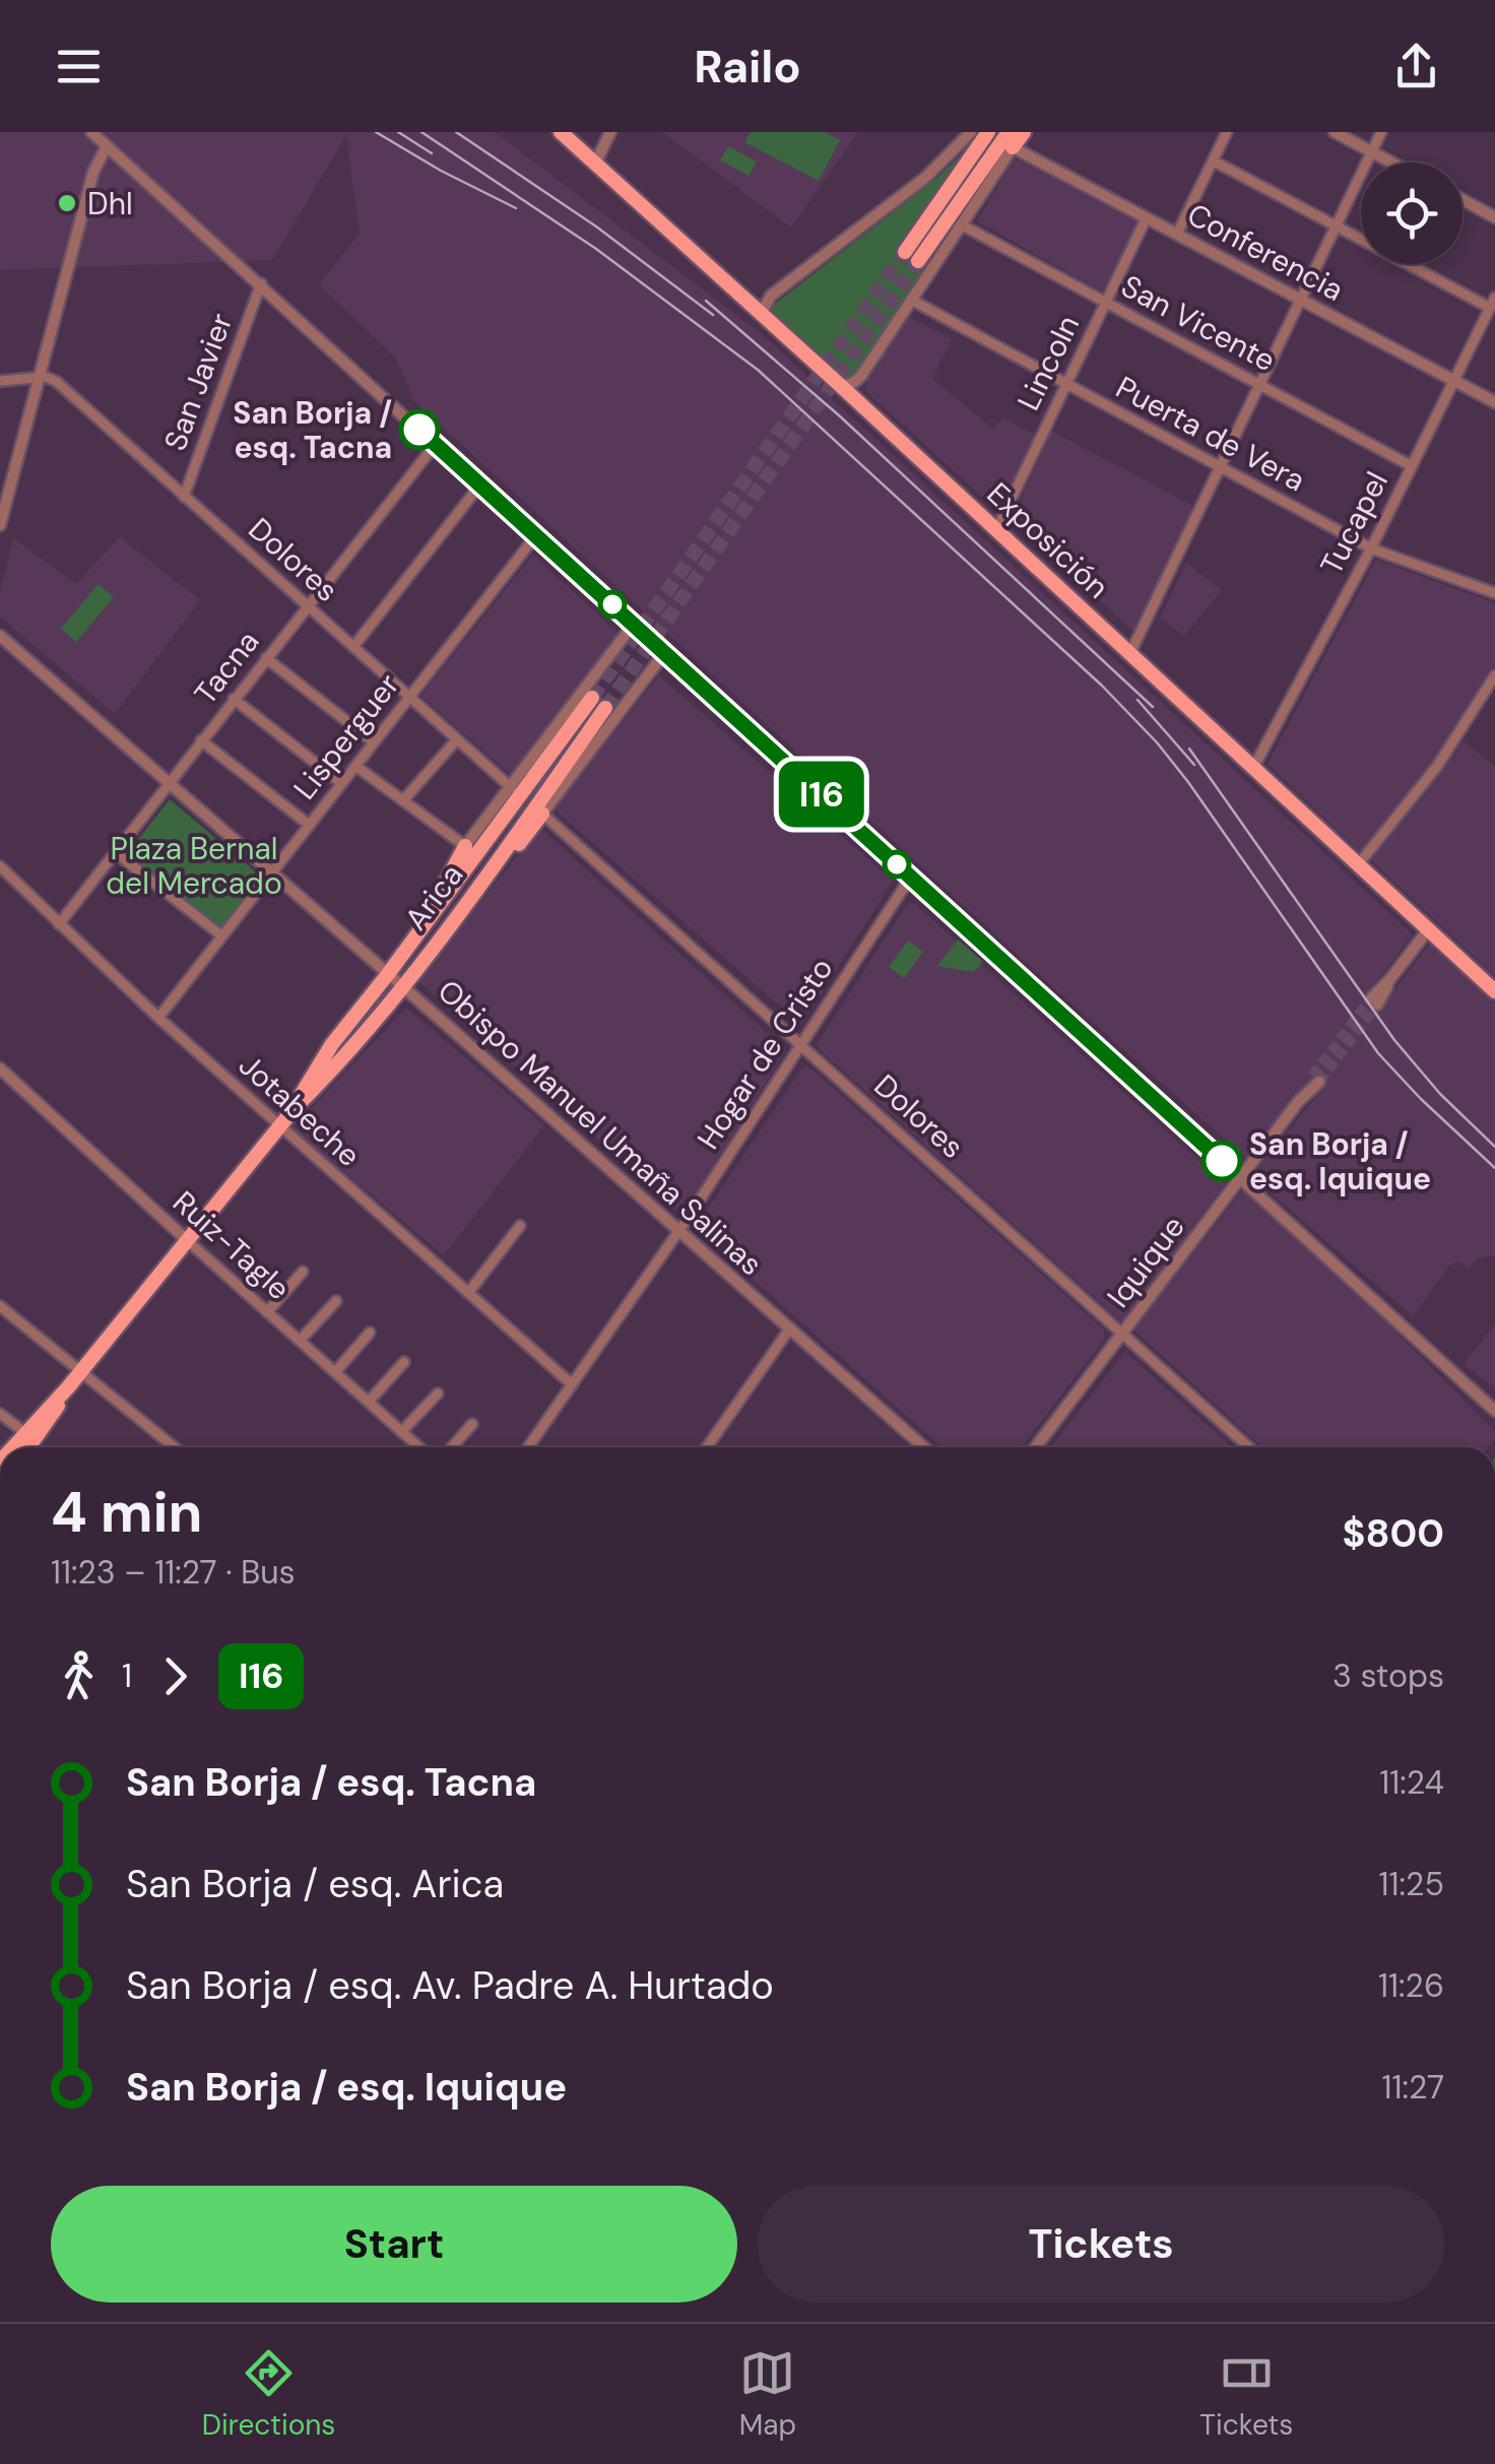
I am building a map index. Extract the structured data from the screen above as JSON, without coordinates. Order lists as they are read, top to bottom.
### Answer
{
  "streets": {
    "main road": ["Exposición", "Arica"],
    "street": [
      "Conferencia",
      "San Vicente",
      "Lincoln",
      "San Javier",
      "Puerta de Vera",
      "Tucapel",
      "Dolores",
      "Tacna",
      "Lisperguer",
      "Hogar de Cristo",
      "Jotabeche",
      "Obispo Manuel Umaña Salinas",
      "Ruiz-Tagle",
      "Iquique"
    ]
  },
  "crossings": [
    ["Conferencia", "Lincoln"],
    ["Conferencia", "Tucapel"],
    ["San Vicente", "Lincoln"],
    ["San Vicente", "Tucapel"],
    ["Lincoln", "Puerta de Vera"],
    ["Lincoln", "Exposición"],
    ["San Javier", "Dolores"],
    ["Puerta de Vera", "Tucapel"],
    ["Tucapel", "Exposición"],
    ["Dolores", "Tacna"],
    ["Dolores", "Lisperguer"],
    ["Dolores", "Arica"],
    ["Dolores", "Hogar de Cristo"],
    ["Dolores", "Iquique"],
    ["Tacna", "Jotabeche"],
    ["Tacna", "Obispo Manuel Umaña Salinas"],
    ["Lisperguer", "Jotabeche"],
    ["Lisperguer", "Obispo Manuel Umaña Salinas"],
    ["Arica", "Jotabeche"],
    ["Arica", "Obispo Manuel Umaña Salinas"],
    ["Arica", "Ruiz-Tagle"],
    ["Hogar de Cristo", "Jotabeche"],
    ["Hogar de Cristo", "Obispo Manuel Umaña Salinas"]
  ],
  "parks": ["Plaza Bernal del Mercado"],
  "places": ["Dhl", "San Borja / esq. Tacna", "San Borja / esq. Iquique"],
  "lines": ["bus line I16"],
  "page": {
    "header": "Railo",
    "on_map": "I16",
    "heading": ["4 min", "11:23 – 11:27 · Bus", "$800"],
    "legs": ["1", "I16", "3 stops"],
    "list": [
      {
        "name": "San Borja / esq. Tacna",
        "value": "11:24"
      },
      {
        "name": "San Borja / esq. Arica",
        "value": "11:25"
      },
      {
        "name": "San Borja / esq. Av. Padre A. Hurtado",
        "value": "11:26"
      },
      {
        "name": "San Borja / esq. Iquique",
        "value": "11:27"
      }
    ],
    "buttons": ["Start", "Tickets"],
    "tabs": ["Directions", "Map", "Tickets"]
  }
}
